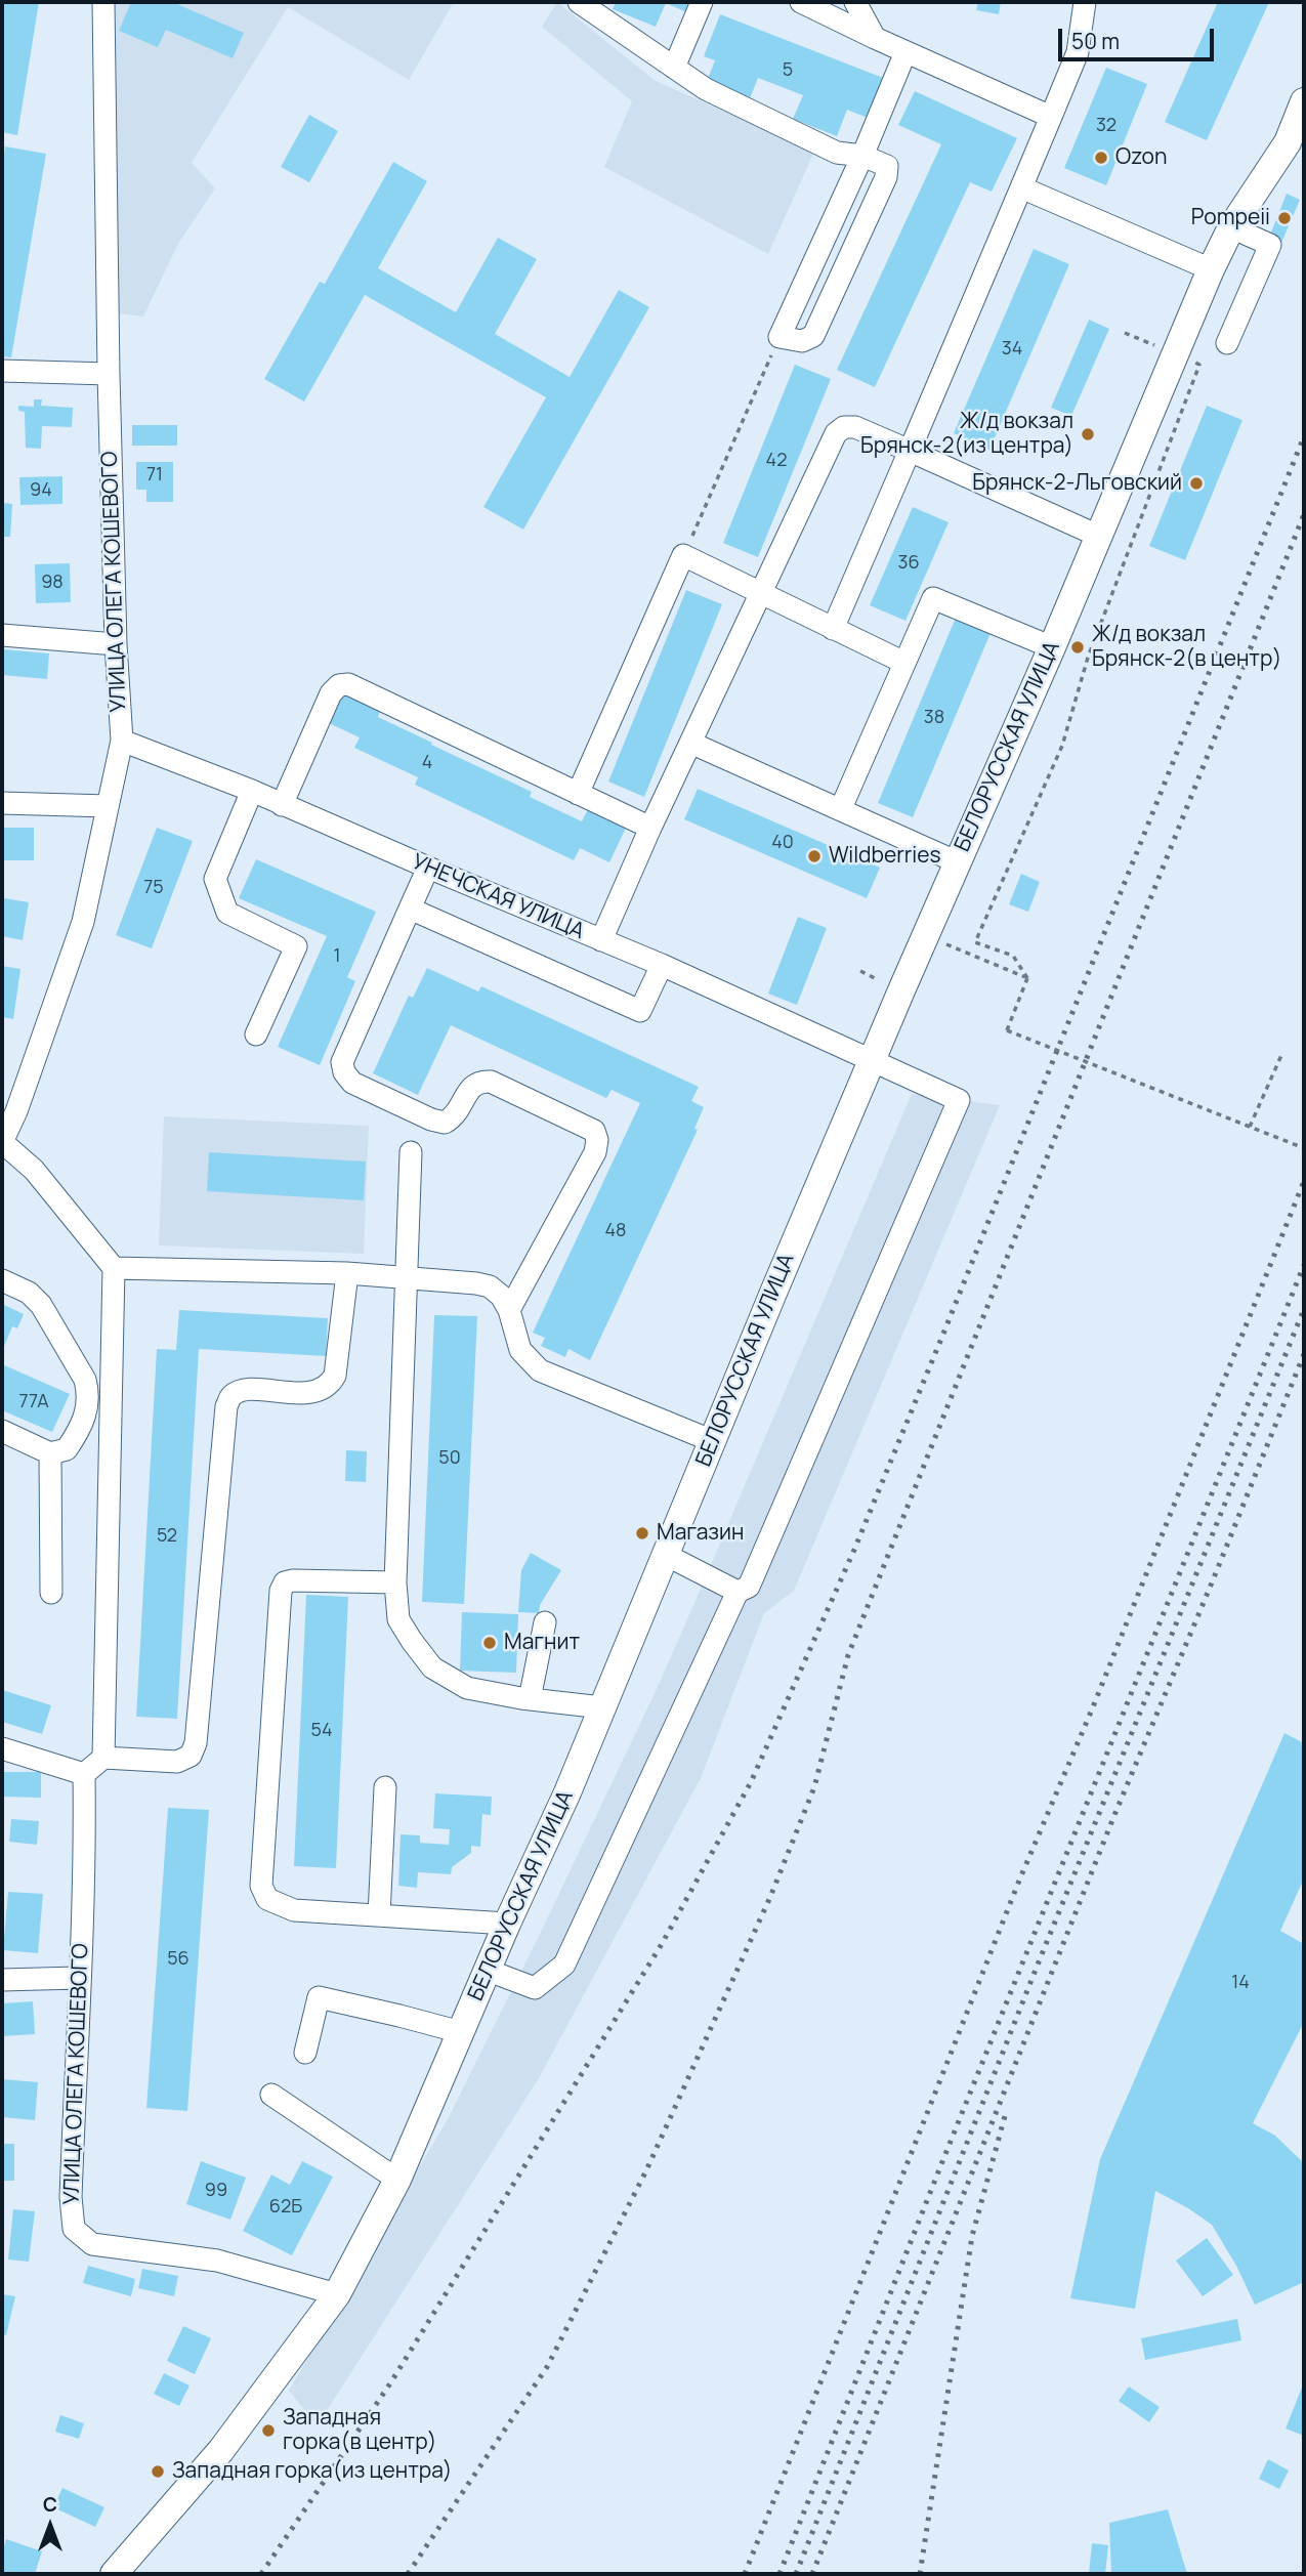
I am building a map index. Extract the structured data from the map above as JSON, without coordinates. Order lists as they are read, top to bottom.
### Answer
{
  "streets": {
    "main road": ["БЕЛОРУССКАЯ УЛИЦА"],
    "street": ["УЛИЦА ОЛЕГА КОШЕВОГО", "УНЕЧСКАЯ УЛИЦА"]
  },
  "crossings": [
    ["УЛИЦА ОЛЕГА КОШЕВОГО", "БЕЛОРУССКАЯ УЛИЦА"],
    ["УЛИЦА ОЛЕГА КОШЕВОГО", "УНЕЧСКАЯ УЛИЦА"],
    ["БЕЛОРУССКАЯ УЛИЦА", "УНЕЧСКАЯ УЛИЦА"]
  ],
  "places": [
    "Ozon",
    "Pompeii",
    "Ж/д вокзал Брянск-2(из центра)",
    "Брянск-2-Льговский",
    "Ж/д вокзал Брянск-2(в центр)",
    "Wildberries",
    "Магазин",
    "Магнит",
    "Западная горка(в центр)",
    "Западная горка(из центра)"
  ],
  "house_numbers": [
    "5",
    "32",
    "34",
    "42",
    "71",
    "94",
    "36",
    "98",
    "38",
    "4",
    "40",
    "75",
    "1",
    "48",
    "77А",
    "50",
    "52",
    "54",
    "56",
    "14",
    "99",
    "62Б"
  ],
  "scale_bar": "50 m",
  "north": "top"
}
